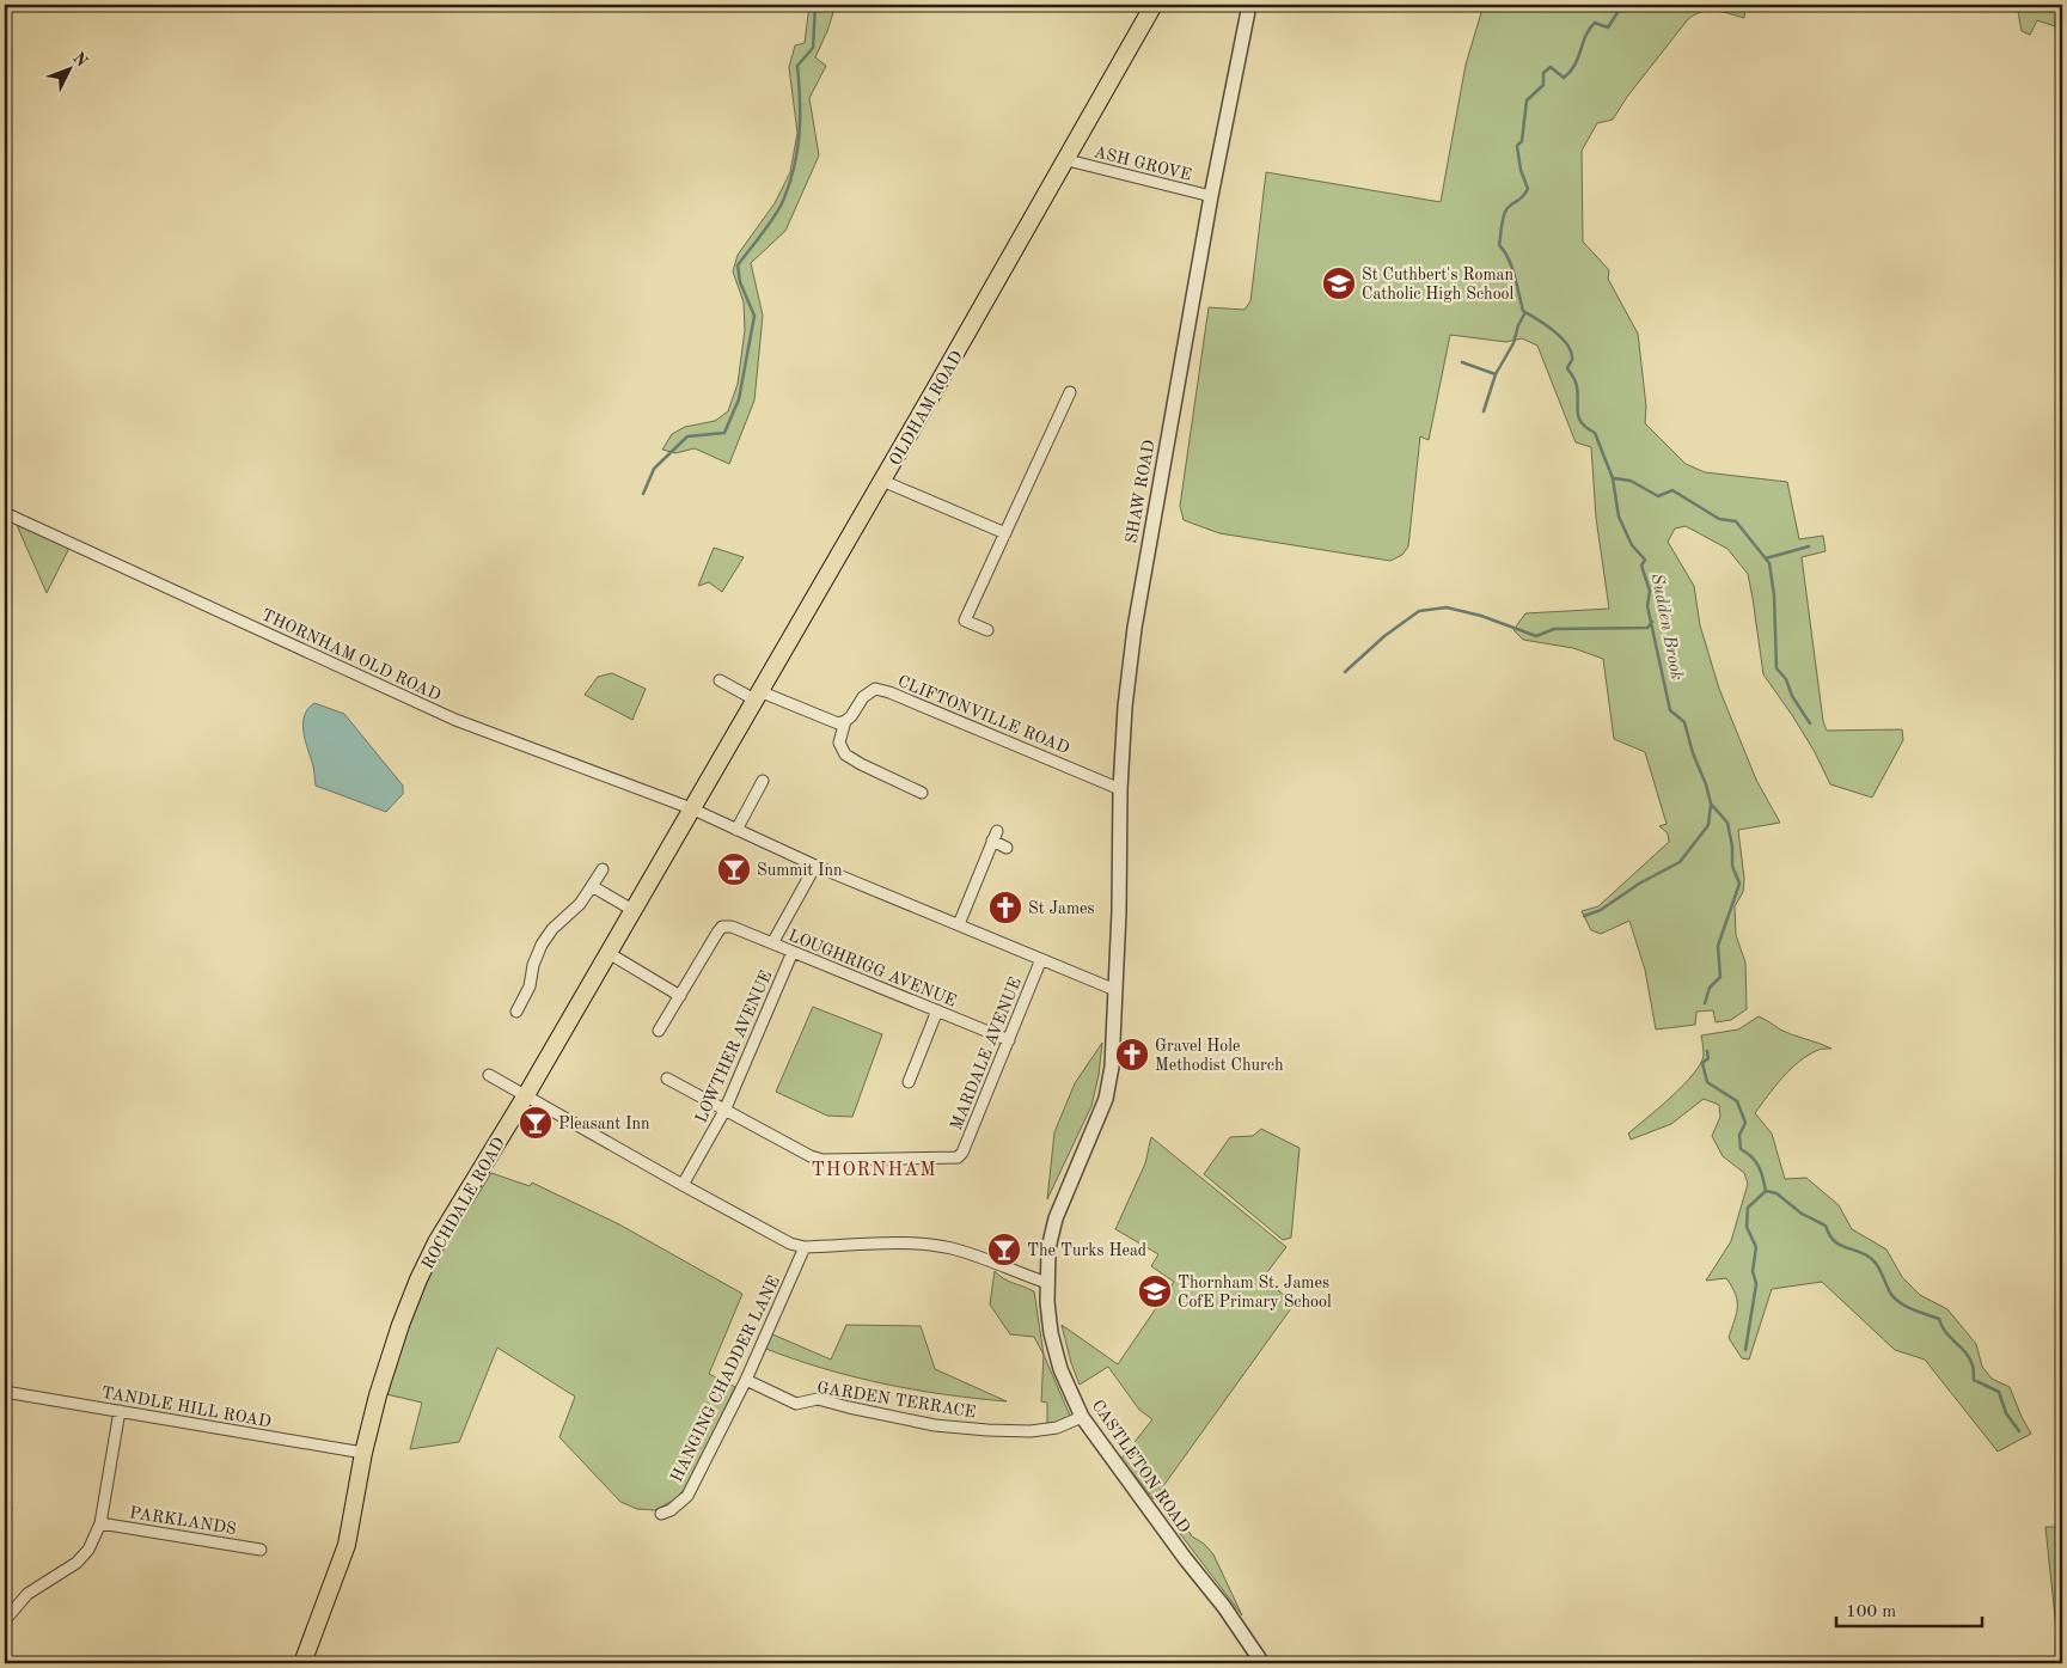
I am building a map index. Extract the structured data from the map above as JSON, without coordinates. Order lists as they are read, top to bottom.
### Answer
{
  "streets": {
    "main road": ["OLDHAM ROAD", "ROCHDALE ROAD"],
    "street": [
      "ASH GROVE",
      "SHAW ROAD",
      "THORNHAM OLD ROAD",
      "CLIFTONVILLE ROAD",
      "LOUGHRIGG AVENUE",
      "LOWTHER AVENUE",
      "MARDALE AVENUE",
      "HANGING CHADDER LANE",
      "GARDEN TERRACE",
      "TANDLE HILL ROAD",
      "CASTLETON ROAD",
      "PARKLANDS"
    ]
  },
  "crossings": [
    ["ASH GROVE", "OLDHAM ROAD"],
    ["ASH GROVE", "SHAW ROAD"],
    ["OLDHAM ROAD", "THORNHAM OLD ROAD"],
    ["OLDHAM ROAD", "ROCHDALE ROAD"],
    ["SHAW ROAD", "THORNHAM OLD ROAD"],
    ["SHAW ROAD", "CLIFTONVILLE ROAD"],
    ["SHAW ROAD", "CASTLETON ROAD"],
    ["THORNHAM OLD ROAD", "MARDALE AVENUE"],
    ["THORNHAM OLD ROAD", "ROCHDALE ROAD"],
    ["THORNHAM OLD ROAD", "CASTLETON ROAD"],
    ["LOUGHRIGG AVENUE", "LOWTHER AVENUE"],
    ["LOUGHRIGG AVENUE", "MARDALE AVENUE"],
    ["LOWTHER AVENUE", "MARDALE AVENUE"],
    ["ROCHDALE ROAD", "TANDLE HILL ROAD"],
    ["HANGING CHADDER LANE", "GARDEN TERRACE"],
    ["GARDEN TERRACE", "CASTLETON ROAD"]
  ],
  "districts": ["THORNHAM"],
  "water": ["Sudden Brook"],
  "places": {
    "school or university": ["St Cuthbert's Roman Catholic High School", "Thornham St. James CofE Primary School"],
    "bar": ["Summit Inn", "Pleasant Inn", "The Turks Head"],
    "church": ["St James", "Gravel Hole Methodist Church"]
  },
  "scale_bar": "100 m",
  "north": "top right"
}
